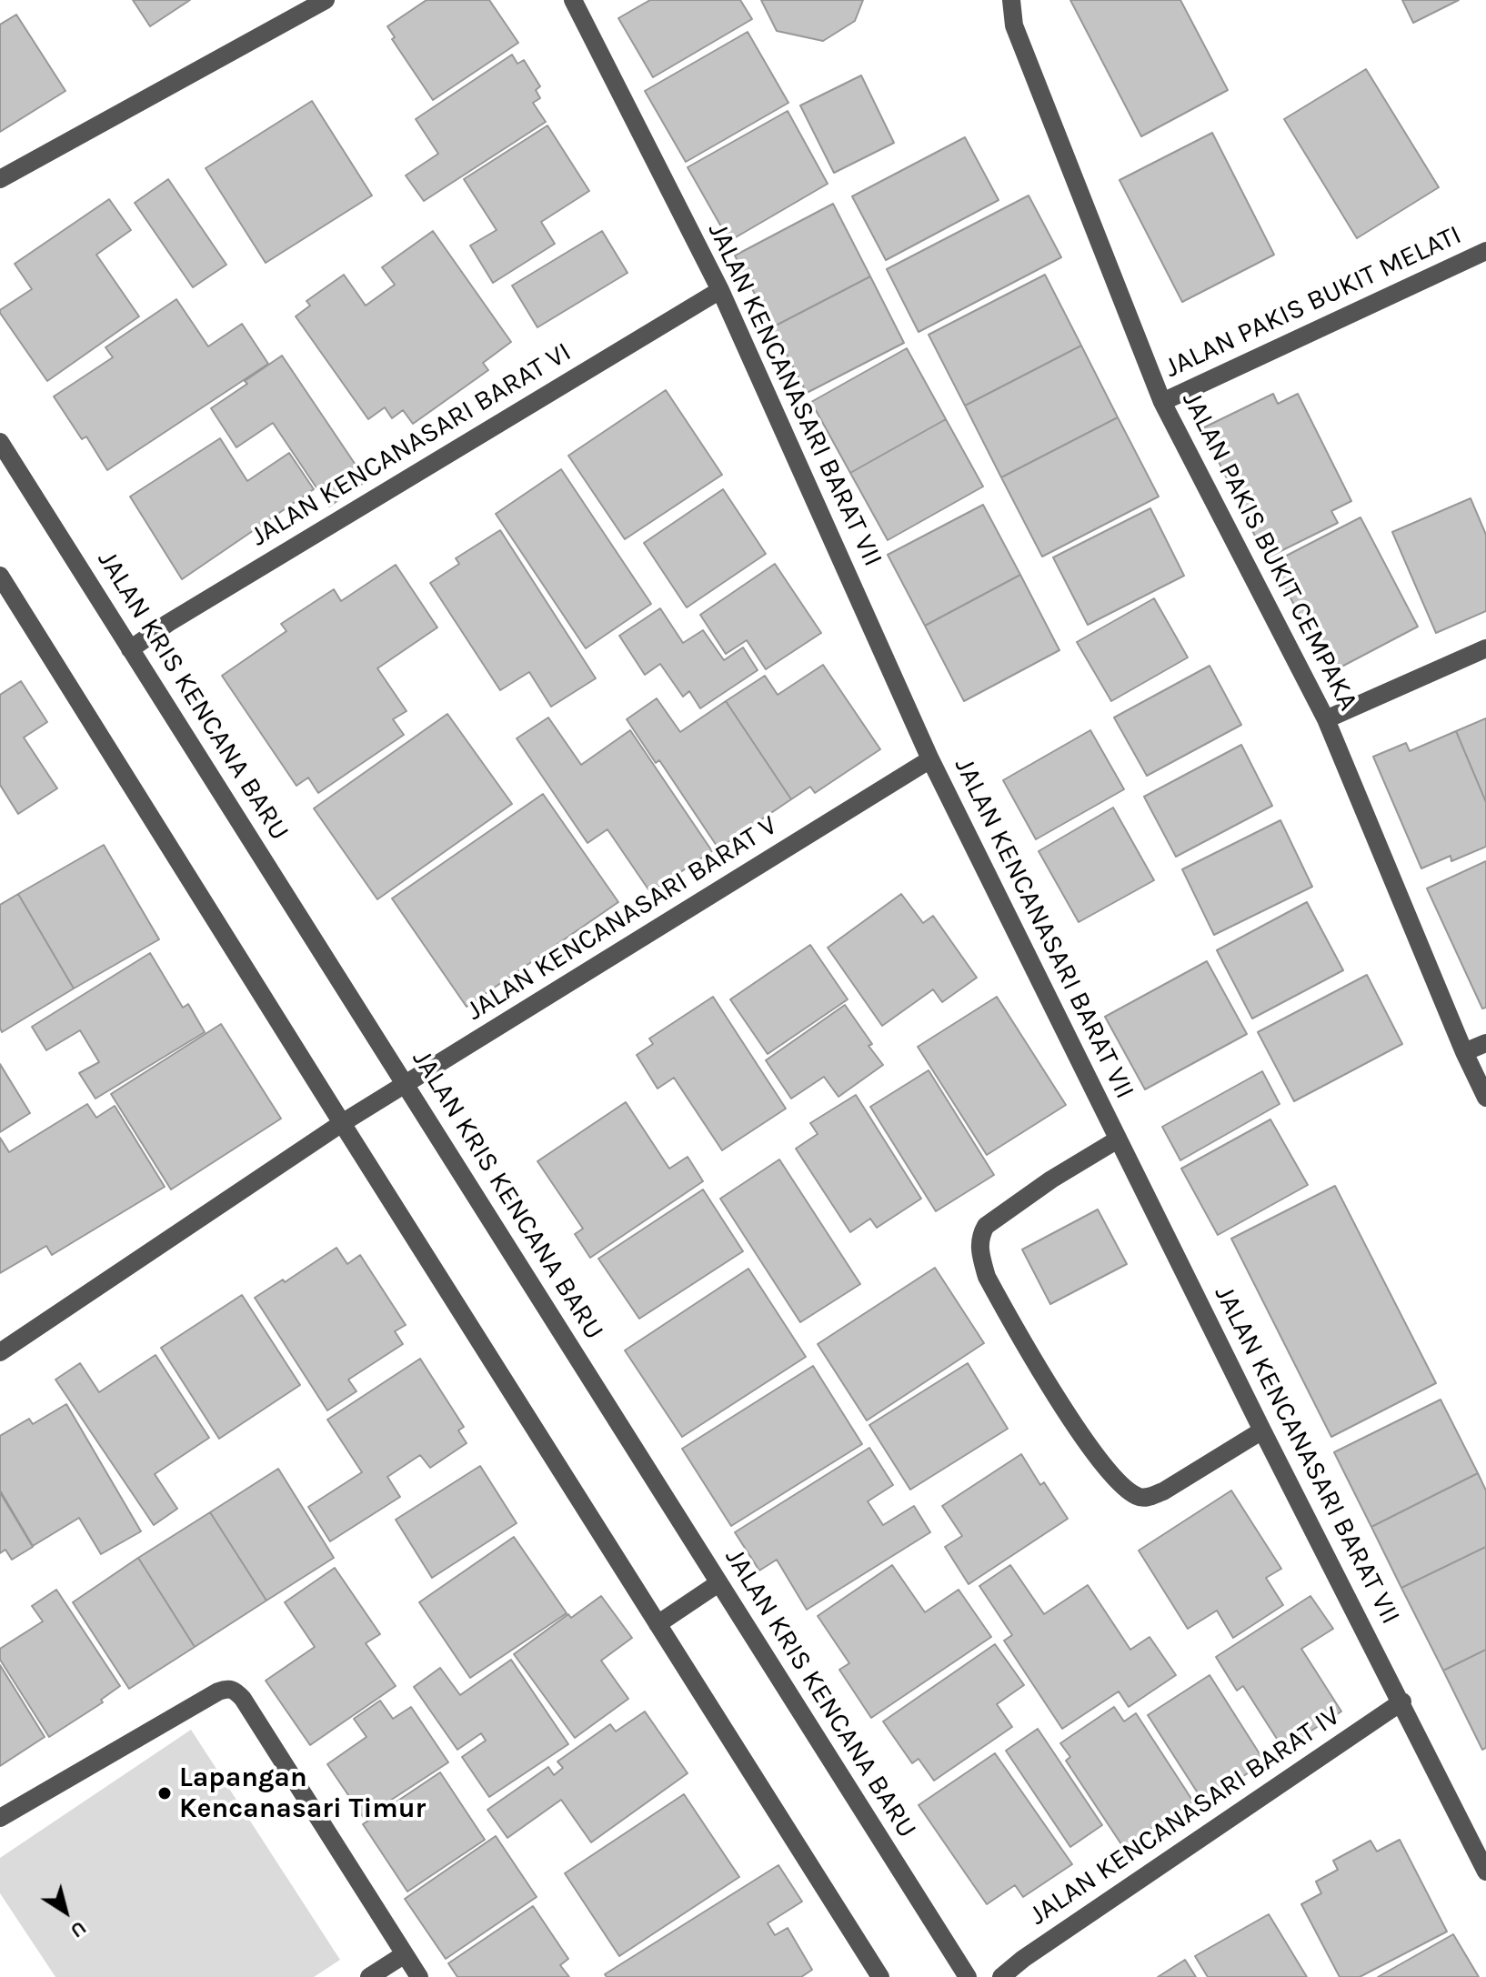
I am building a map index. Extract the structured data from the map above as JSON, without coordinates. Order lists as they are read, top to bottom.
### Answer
{
  "streets": {
    "street": [
      "JALAN PAKIS BUKIT MELATI",
      "JALAN KENCANASARI BARAT VII",
      "JALAN KENCANASARI BARAT VI",
      "JALAN PAKIS BUKIT CEMPAKA",
      "JALAN KRIS KENCANA BARU",
      "JALAN KENCANASARI BARAT V",
      "JALAN KENCANASARI BARAT IV"
    ]
  },
  "crossings": [
    ["JALAN PAKIS BUKIT MELATI", "JALAN PAKIS BUKIT CEMPAKA"],
    ["JALAN KENCANASARI BARAT VII", "JALAN KENCANASARI BARAT VI"],
    ["JALAN KENCANASARI BARAT VII", "JALAN KENCANASARI BARAT V"],
    ["JALAN KENCANASARI BARAT VII", "JALAN KENCANASARI BARAT IV"],
    ["JALAN KENCANASARI BARAT VI", "JALAN KRIS KENCANA BARU"],
    ["JALAN KRIS KENCANA BARU", "JALAN KENCANASARI BARAT V"]
  ],
  "places": ["Lapangan Kencanasari Timur"],
  "north": "bottom right"
}
